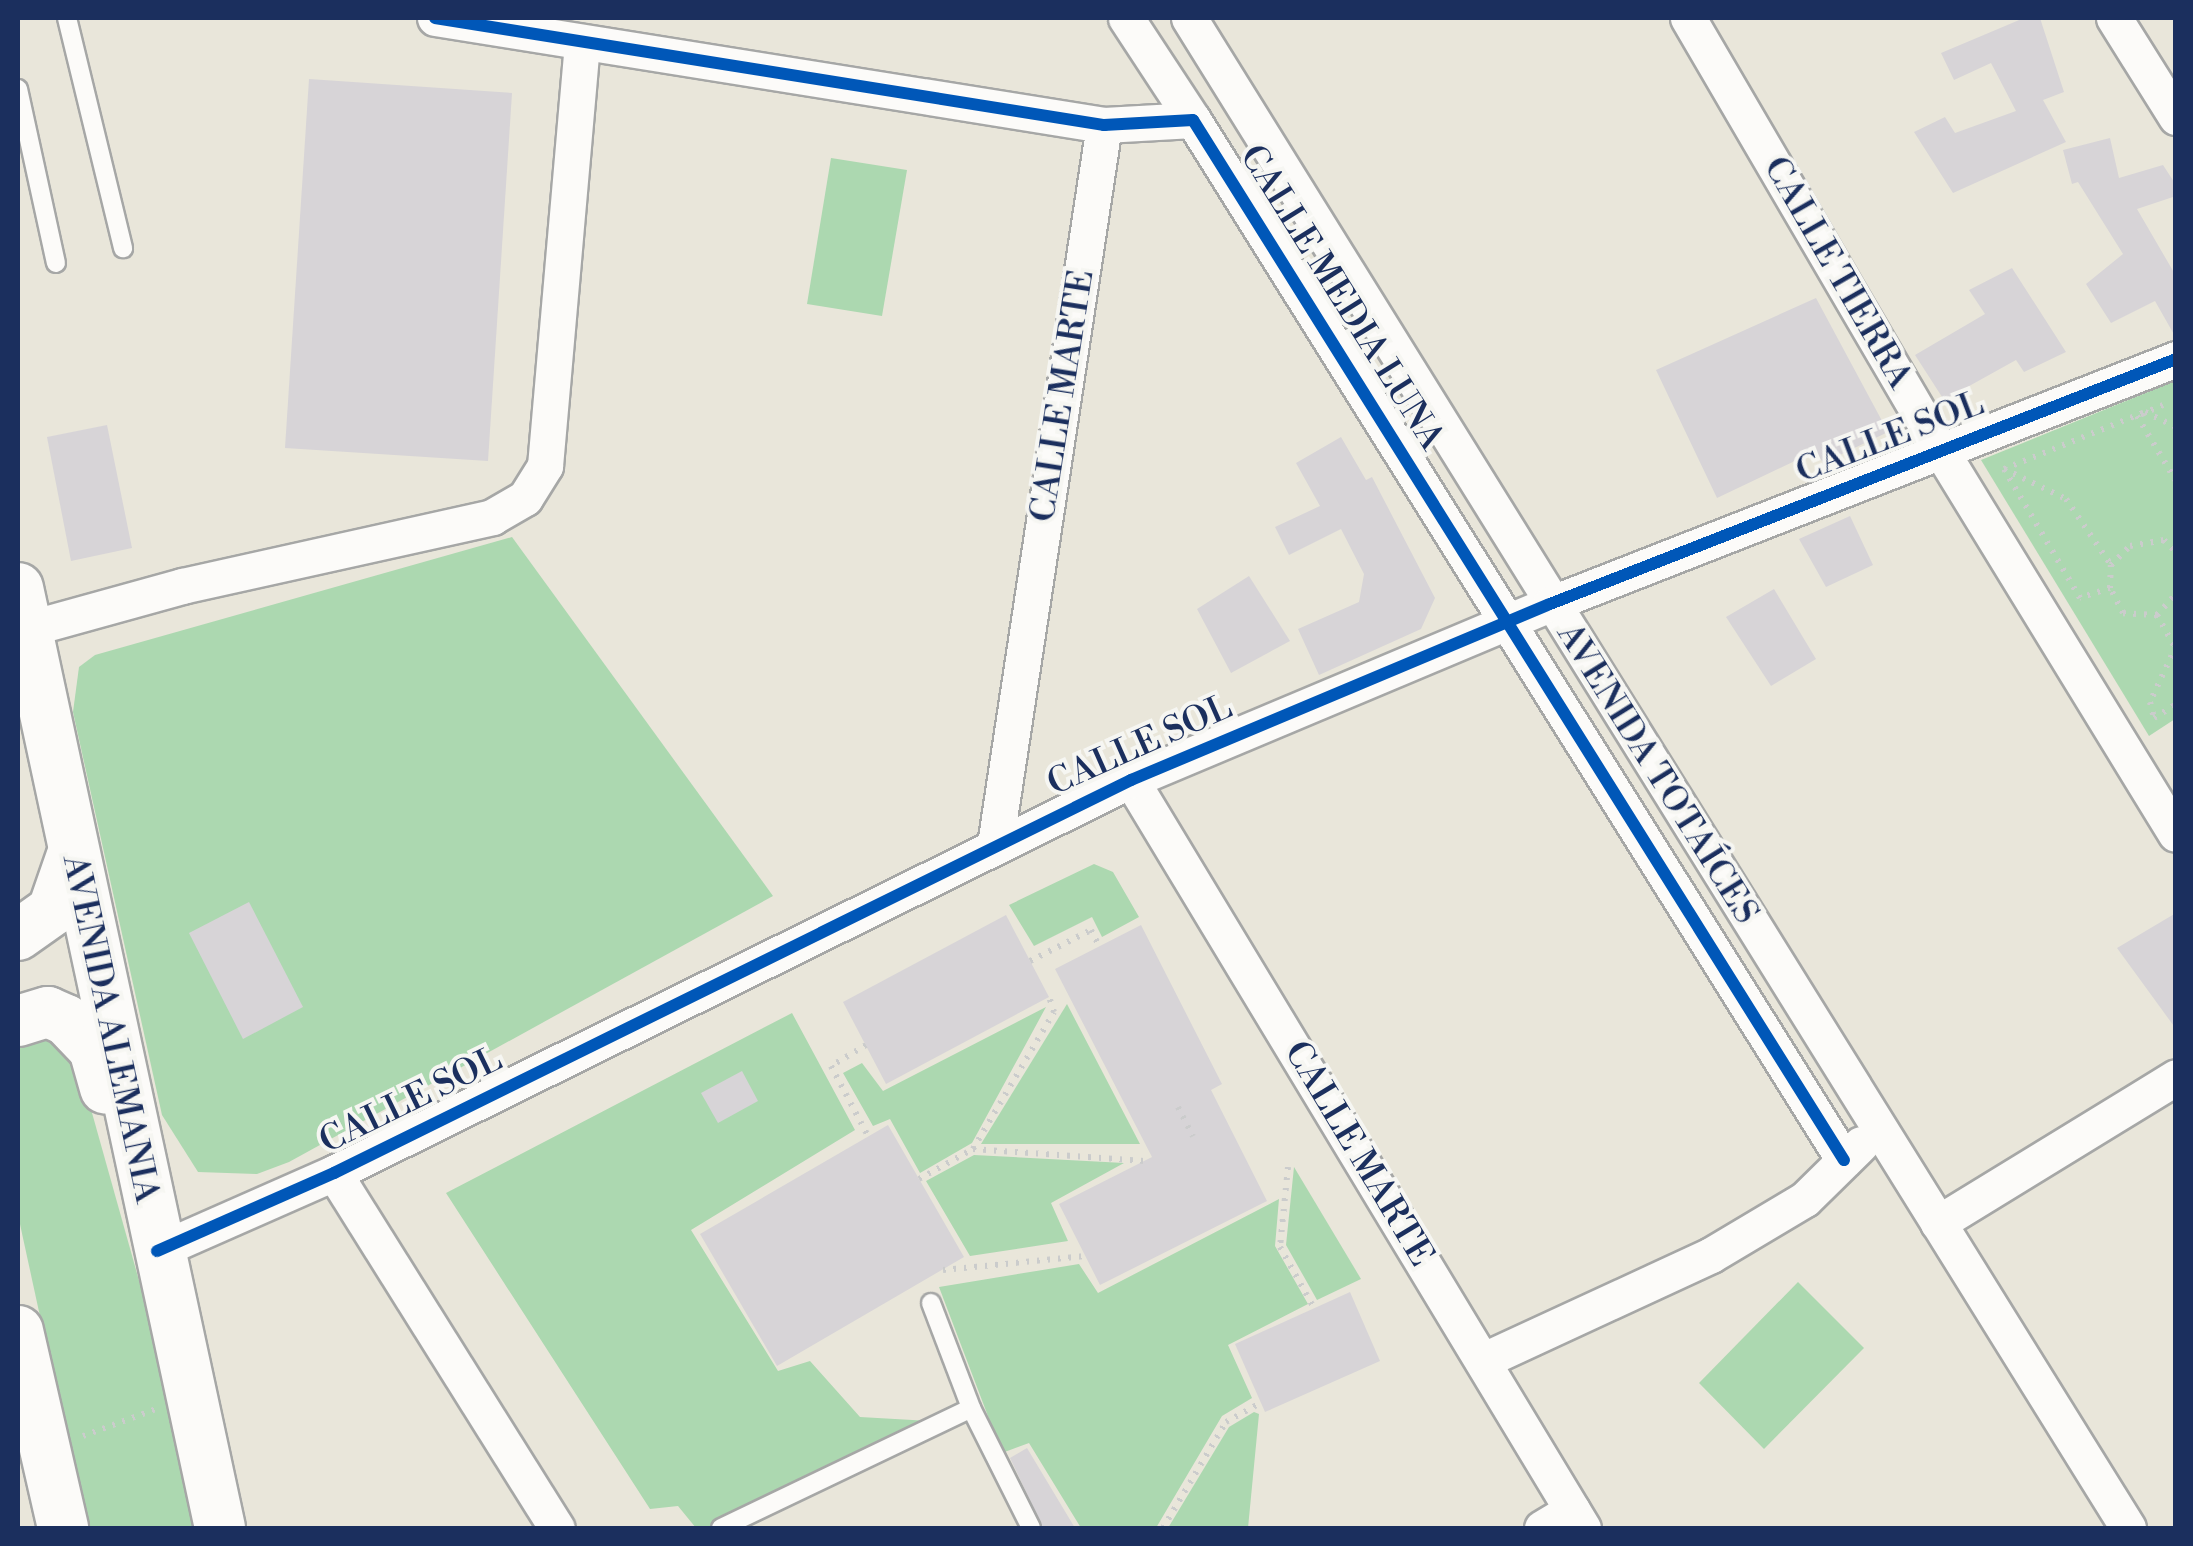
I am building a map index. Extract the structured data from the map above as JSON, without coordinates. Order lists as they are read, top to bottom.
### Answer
{
  "streets": {
    "main road": ["AVENIDA ALEMANIA"],
    "street": [
      "CALLE TIERRA",
      "CALLE MEDIA LUNA",
      "CALLE MARTE",
      "CALLE SOL",
      "AVENIDA TOTAÍCES"
    ]
  },
  "crossings": [
    ["CALLE TIERRA", "CALLE SOL"],
    ["CALLE MEDIA LUNA", "CALLE SOL"],
    ["CALLE MARTE", "CALLE SOL"],
    ["CALLE SOL", "AVENIDA TOTAÍCES"],
    ["CALLE SOL", "AVENIDA ALEMANIA"]
  ]
}
